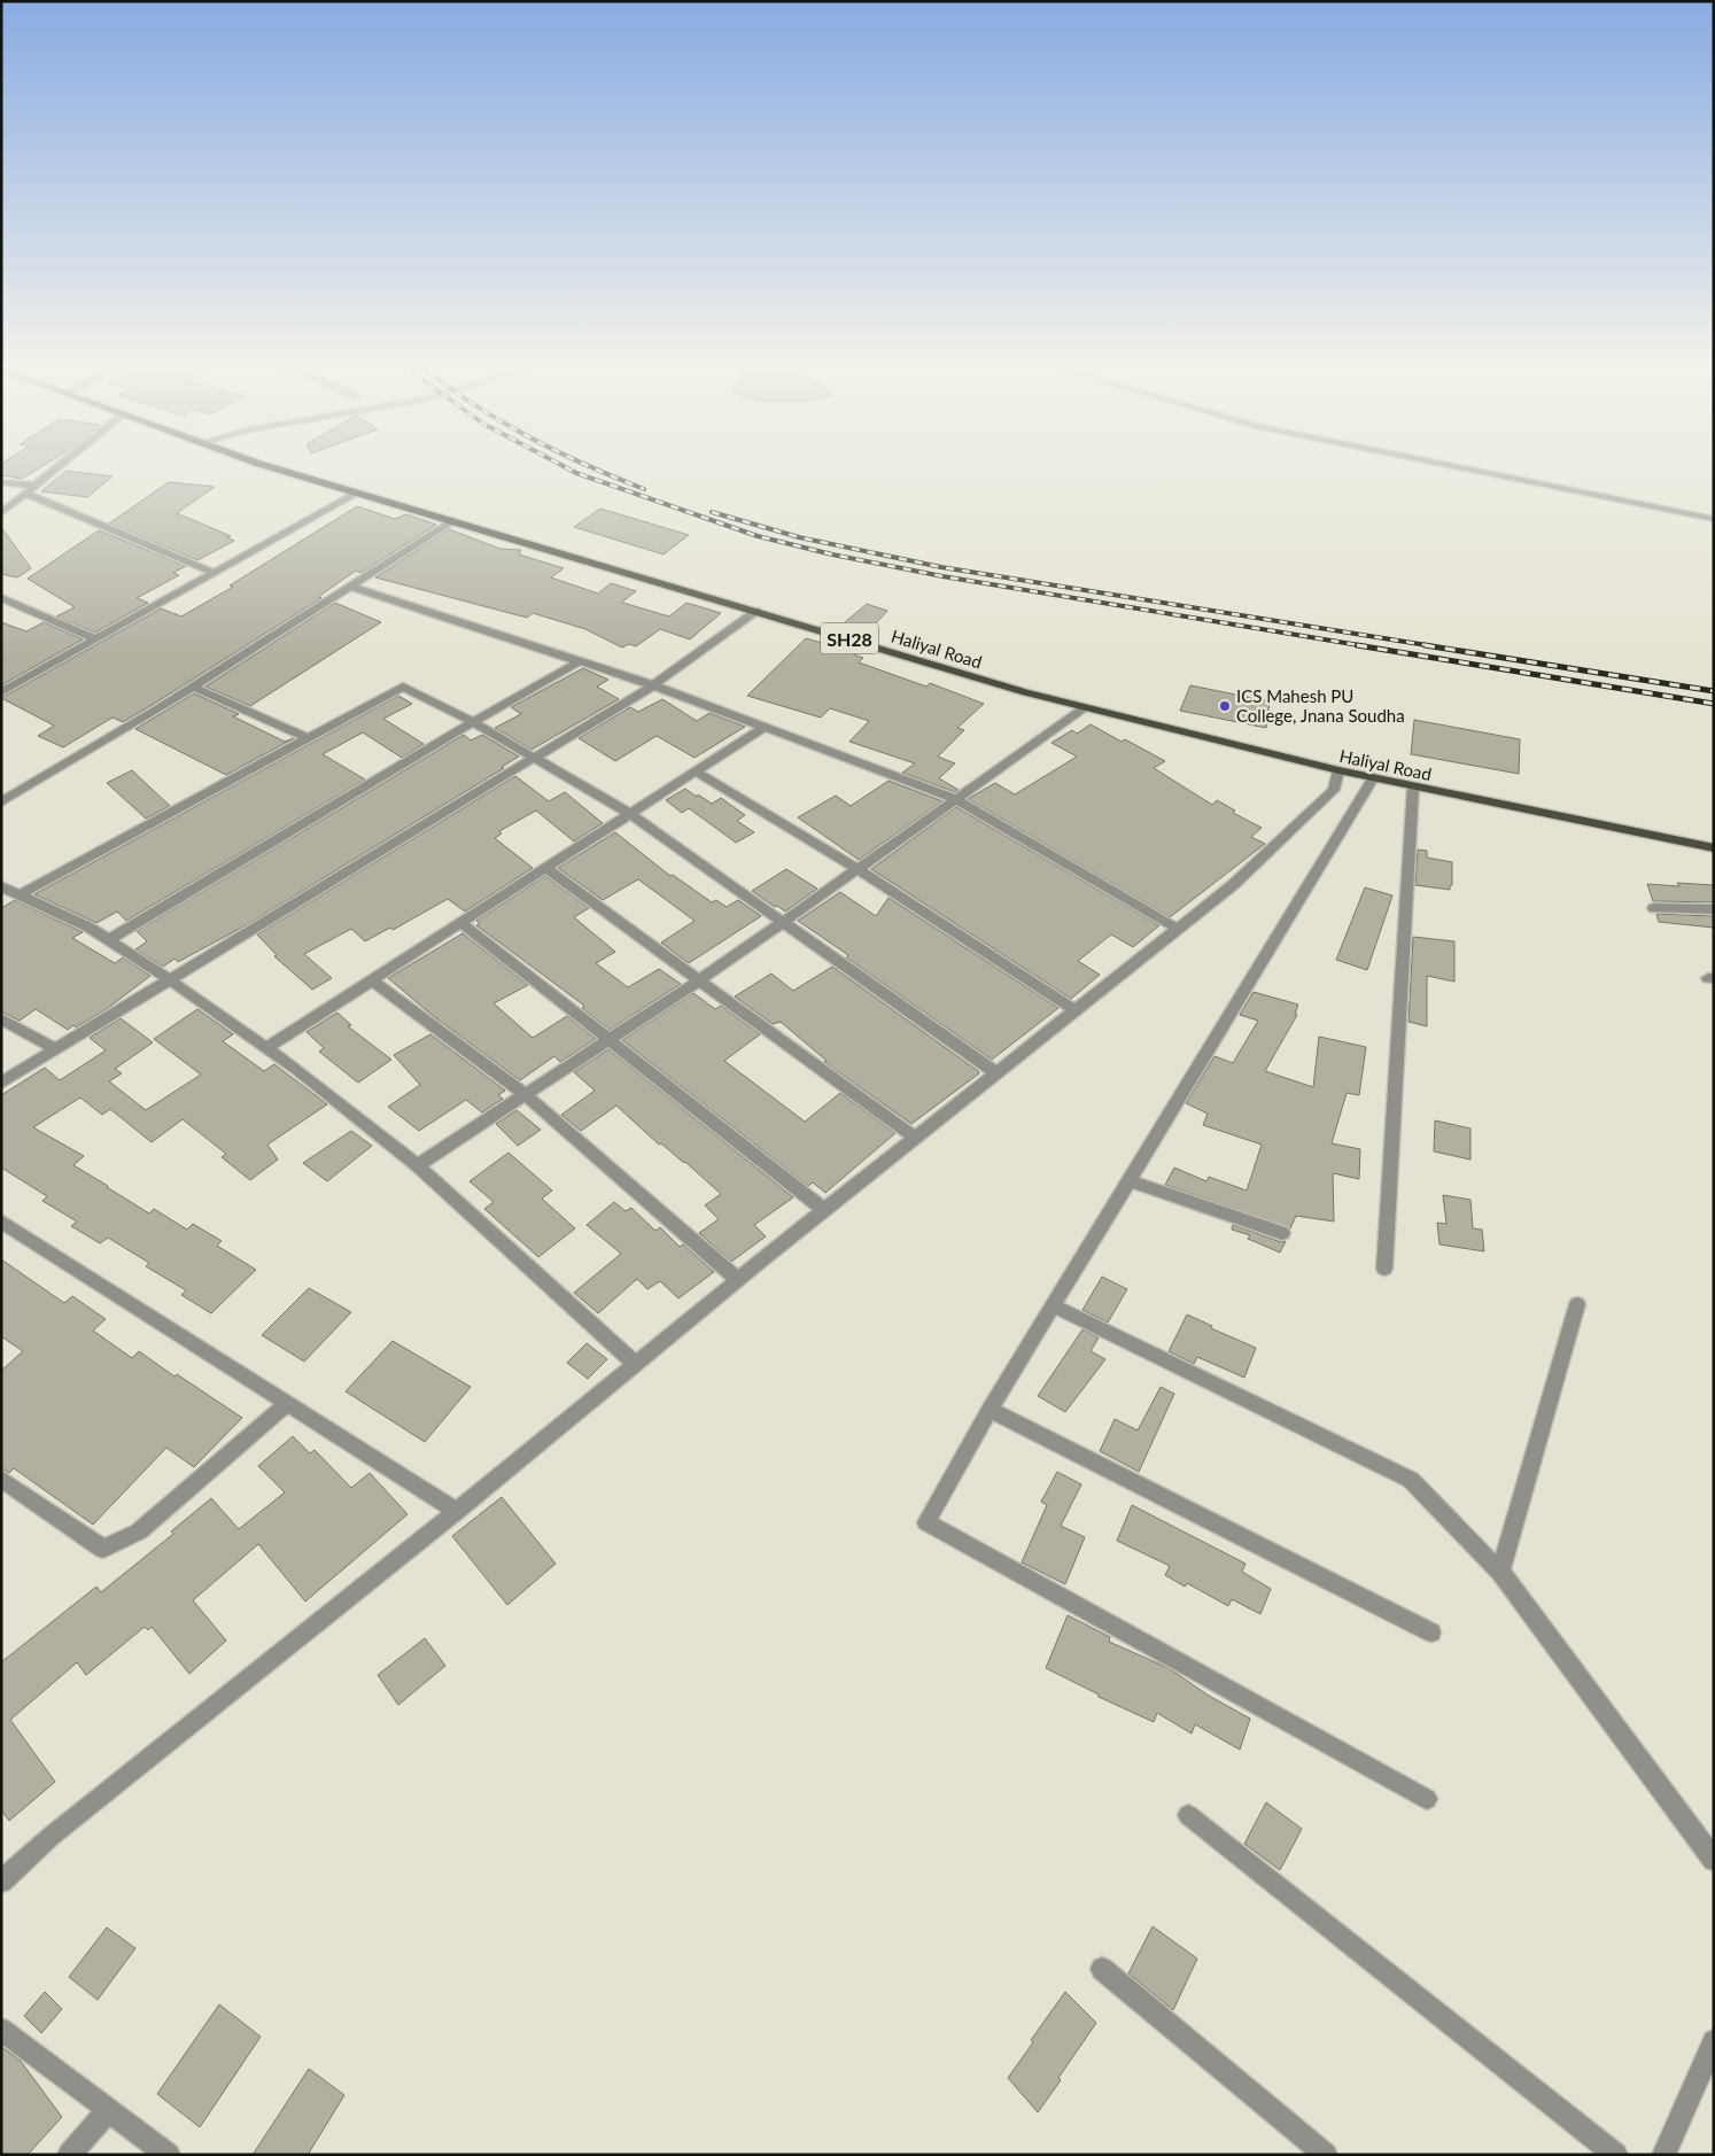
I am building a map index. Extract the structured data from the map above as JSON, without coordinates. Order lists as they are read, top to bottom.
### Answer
{
  "streets": {
    "main road": ["SH28", "Haliyal Road"]
  },
  "places": ["ICS Mahesh PU College, Jnana Soudha"]
}
